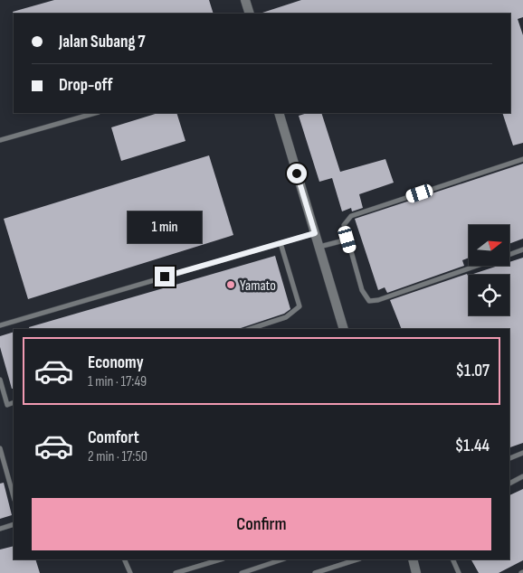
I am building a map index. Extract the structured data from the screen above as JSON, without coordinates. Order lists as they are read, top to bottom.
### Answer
{
  "places": ["Yamato"],
  "north": "right",
  "page": {
    "banner": ["Jalan Subang 7", "Drop-off"],
    "bubble": "1 min",
    "list": [
      {
        "name": "Economy",
        "note": "1 min · 17:49",
        "value": "$1.07"
      },
      {
        "name": "Comfort",
        "note": "2 min · 17:50",
        "value": "$1.44"
      }
    ],
    "buttons": "Confirm"
  }
}
